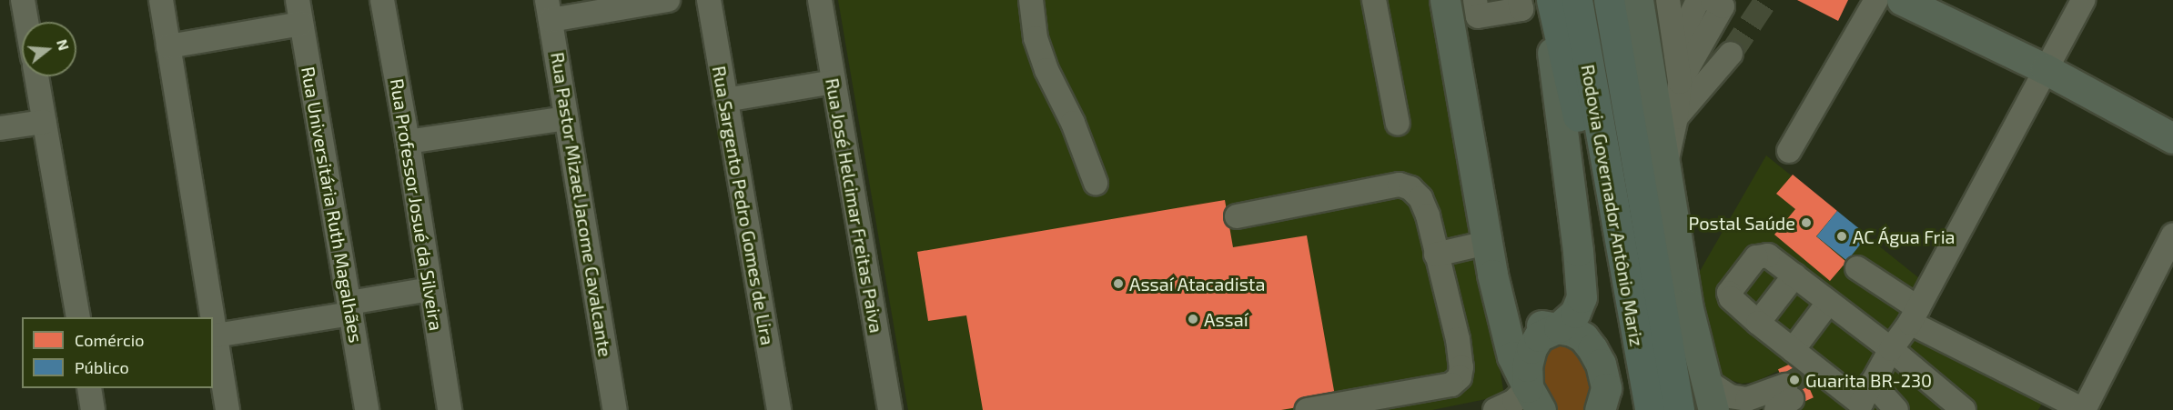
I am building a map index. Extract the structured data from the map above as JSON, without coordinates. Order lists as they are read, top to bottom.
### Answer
{
  "streets": {
    "highway": ["Rodovia Governador Antônio Mariz"],
    "street": [
      "Rua Universitária Ruth Magalhães",
      "Rua Professor Josué da Silveira",
      "Rua Pastor Mizael Jacome Cavalcante",
      "Rua Sargento Pedro Gomes de Lira",
      "Rua José Helcimar Freitas Paiva"
    ]
  },
  "places": [
    "Postal Saúde",
    "AC Água Fria",
    "Assaí Atacadista",
    "Assaí",
    "Guarita BR-230"
  ],
  "legend": ["Comércio", "Público"],
  "north": "right"
}
